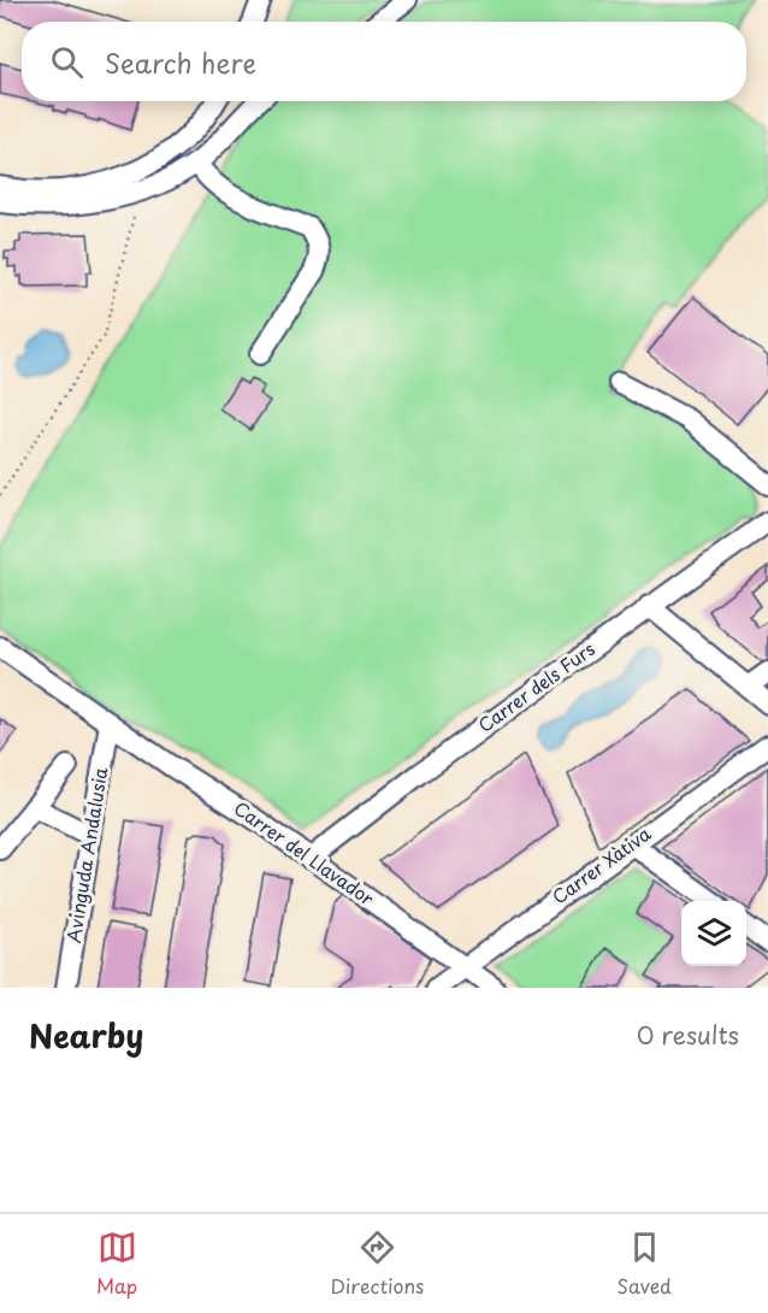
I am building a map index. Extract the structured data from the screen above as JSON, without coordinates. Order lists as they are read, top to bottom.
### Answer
{
  "streets": {
    "street": [
      "Carrer dels Furs",
      "Carrer del Llavador",
      "Avinguda Andalusia",
      "Carrer Xàtiva"
    ]
  },
  "crossings": [
    ["Carrer dels Furs", "Carrer del Llavador"],
    ["Carrer del Llavador", "Avinguda Andalusia"],
    ["Carrer del Llavador", "Carrer Xàtiva"]
  ],
  "page": {
    "search": "Search here",
    "heading": ["Nearby", "0 results"],
    "nav": ["Map", "Directions", "Saved"]
  }
}
